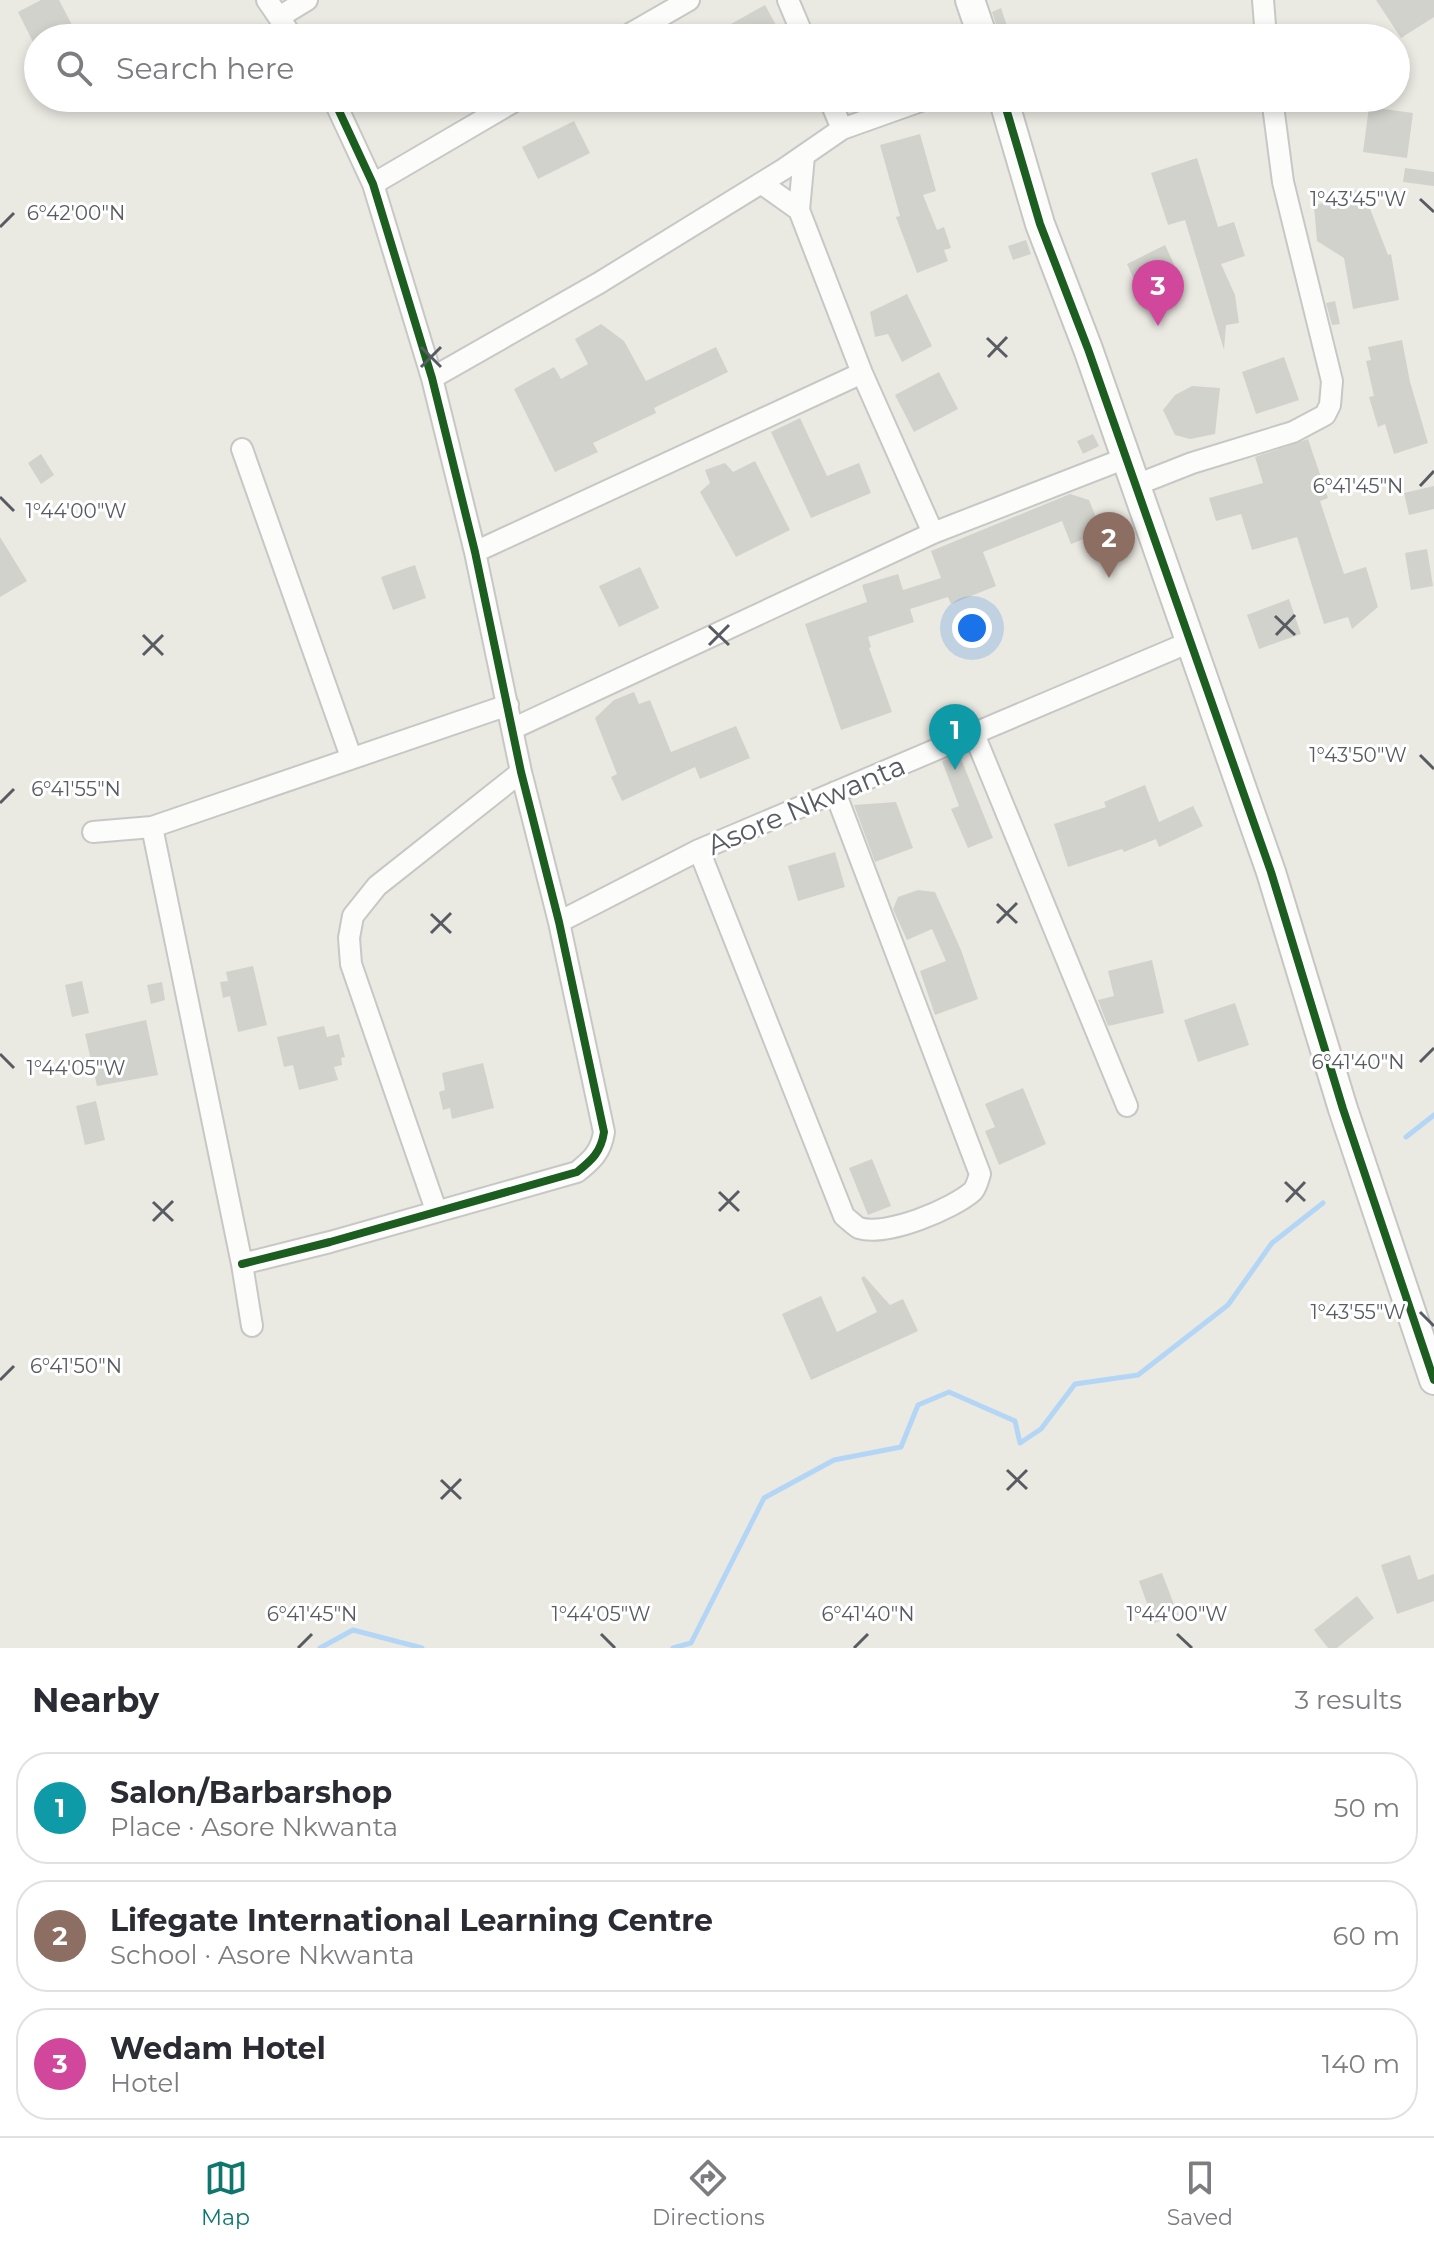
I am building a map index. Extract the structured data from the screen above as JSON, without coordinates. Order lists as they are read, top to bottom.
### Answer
{
  "streets": {
    "street": ["Asore Nkwanta"]
  },
  "page": {
    "search": "Search here",
    "pins": ["3", "2", "1"],
    "heading": ["Nearby", "3 results"],
    "list": [
      {
        "mark": "1",
        "name": "Salon/Barbarshop",
        "note": "Place · Asore Nkwanta",
        "value": "50 m"
      },
      {
        "mark": "2",
        "name": "Lifegate International Learning Centre",
        "note": "School · Asore Nkwanta",
        "value": "60 m"
      },
      {
        "mark": "3",
        "name": "Wedam Hotel",
        "note": "Hotel",
        "value": "140 m"
      }
    ],
    "nav": ["Map", "Directions", "Saved"]
  },
  "coordinates": [
    "1°43'45\"W",
    "6°42'00\"N",
    "6°41'45\"N",
    "1°44'00\"W",
    "1°43'50\"W",
    "6°41'55\"N",
    "6°41'40\"N",
    "1°44'05\"W",
    "1°43'55\"W",
    "6°41'50\"N"
  ]
}
